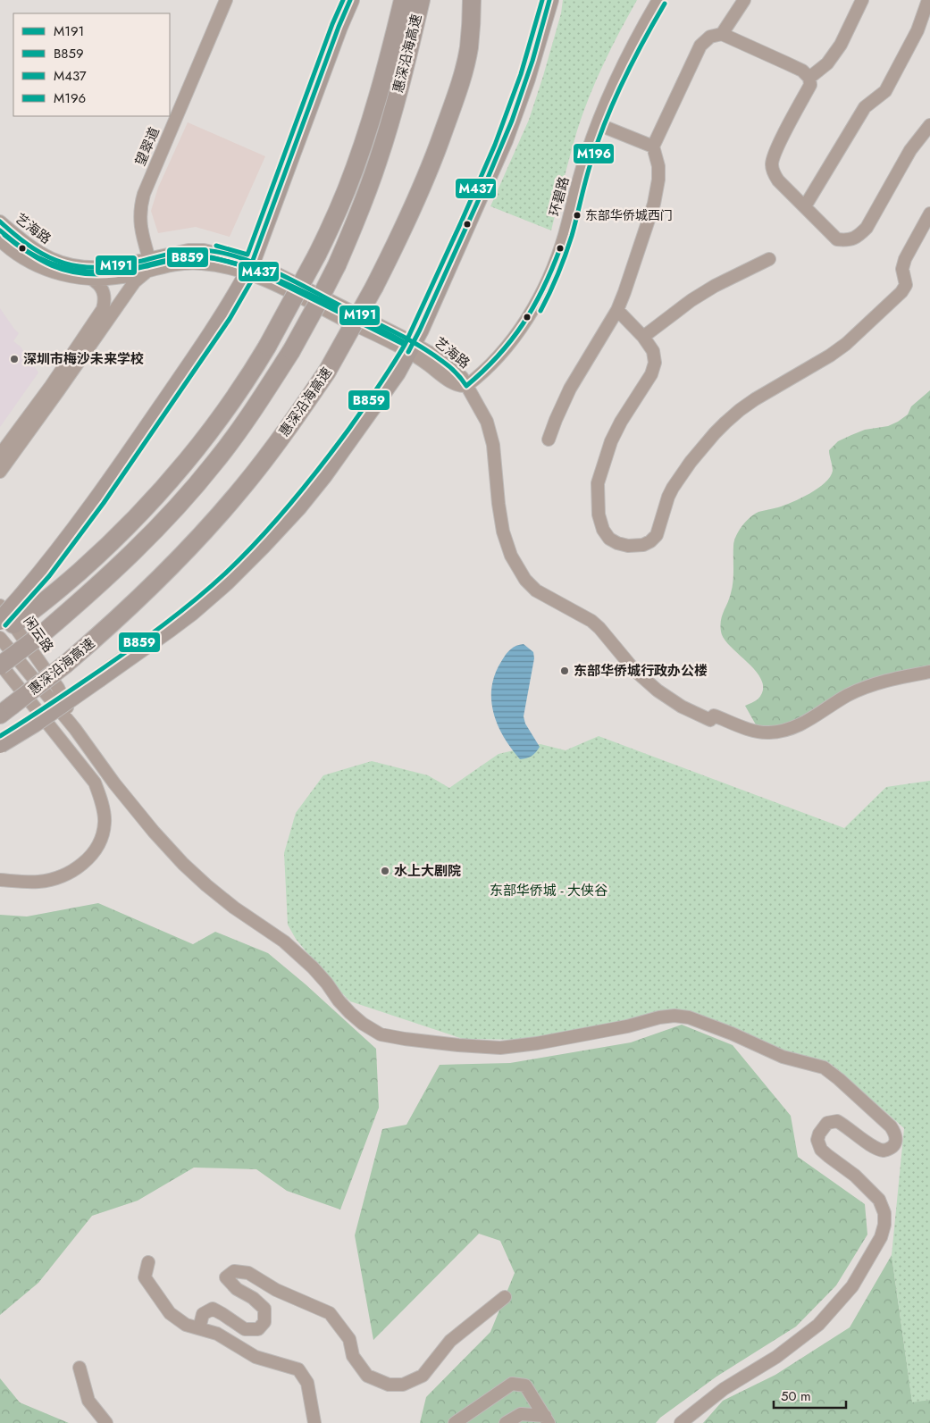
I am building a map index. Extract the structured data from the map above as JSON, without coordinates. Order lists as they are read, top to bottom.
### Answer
{
  "streets": {
    "highway": ["惠深沿海高速"],
    "street": [
      "望翠道",
      "环碧路",
      "艺海路",
      "闲云路"
    ]
  },
  "crossings": [
    ["望翠道", "艺海路"],
    ["环碧路", "艺海路"]
  ],
  "parks": ["东部华侨城 - 大侠谷"],
  "places": [
    "东部华侨城西门",
    "深圳市梅沙未来学校",
    "东部华侨城行政办公楼",
    "水上大剧院"
  ],
  "lines": [
    "transit line M191",
    "transit line M437",
    "transit line M196",
    "transit line B859"
  ],
  "legend": [
    "M191",
    "B859",
    "M437",
    "M196"
  ],
  "scale_bar": "50 m"
}
